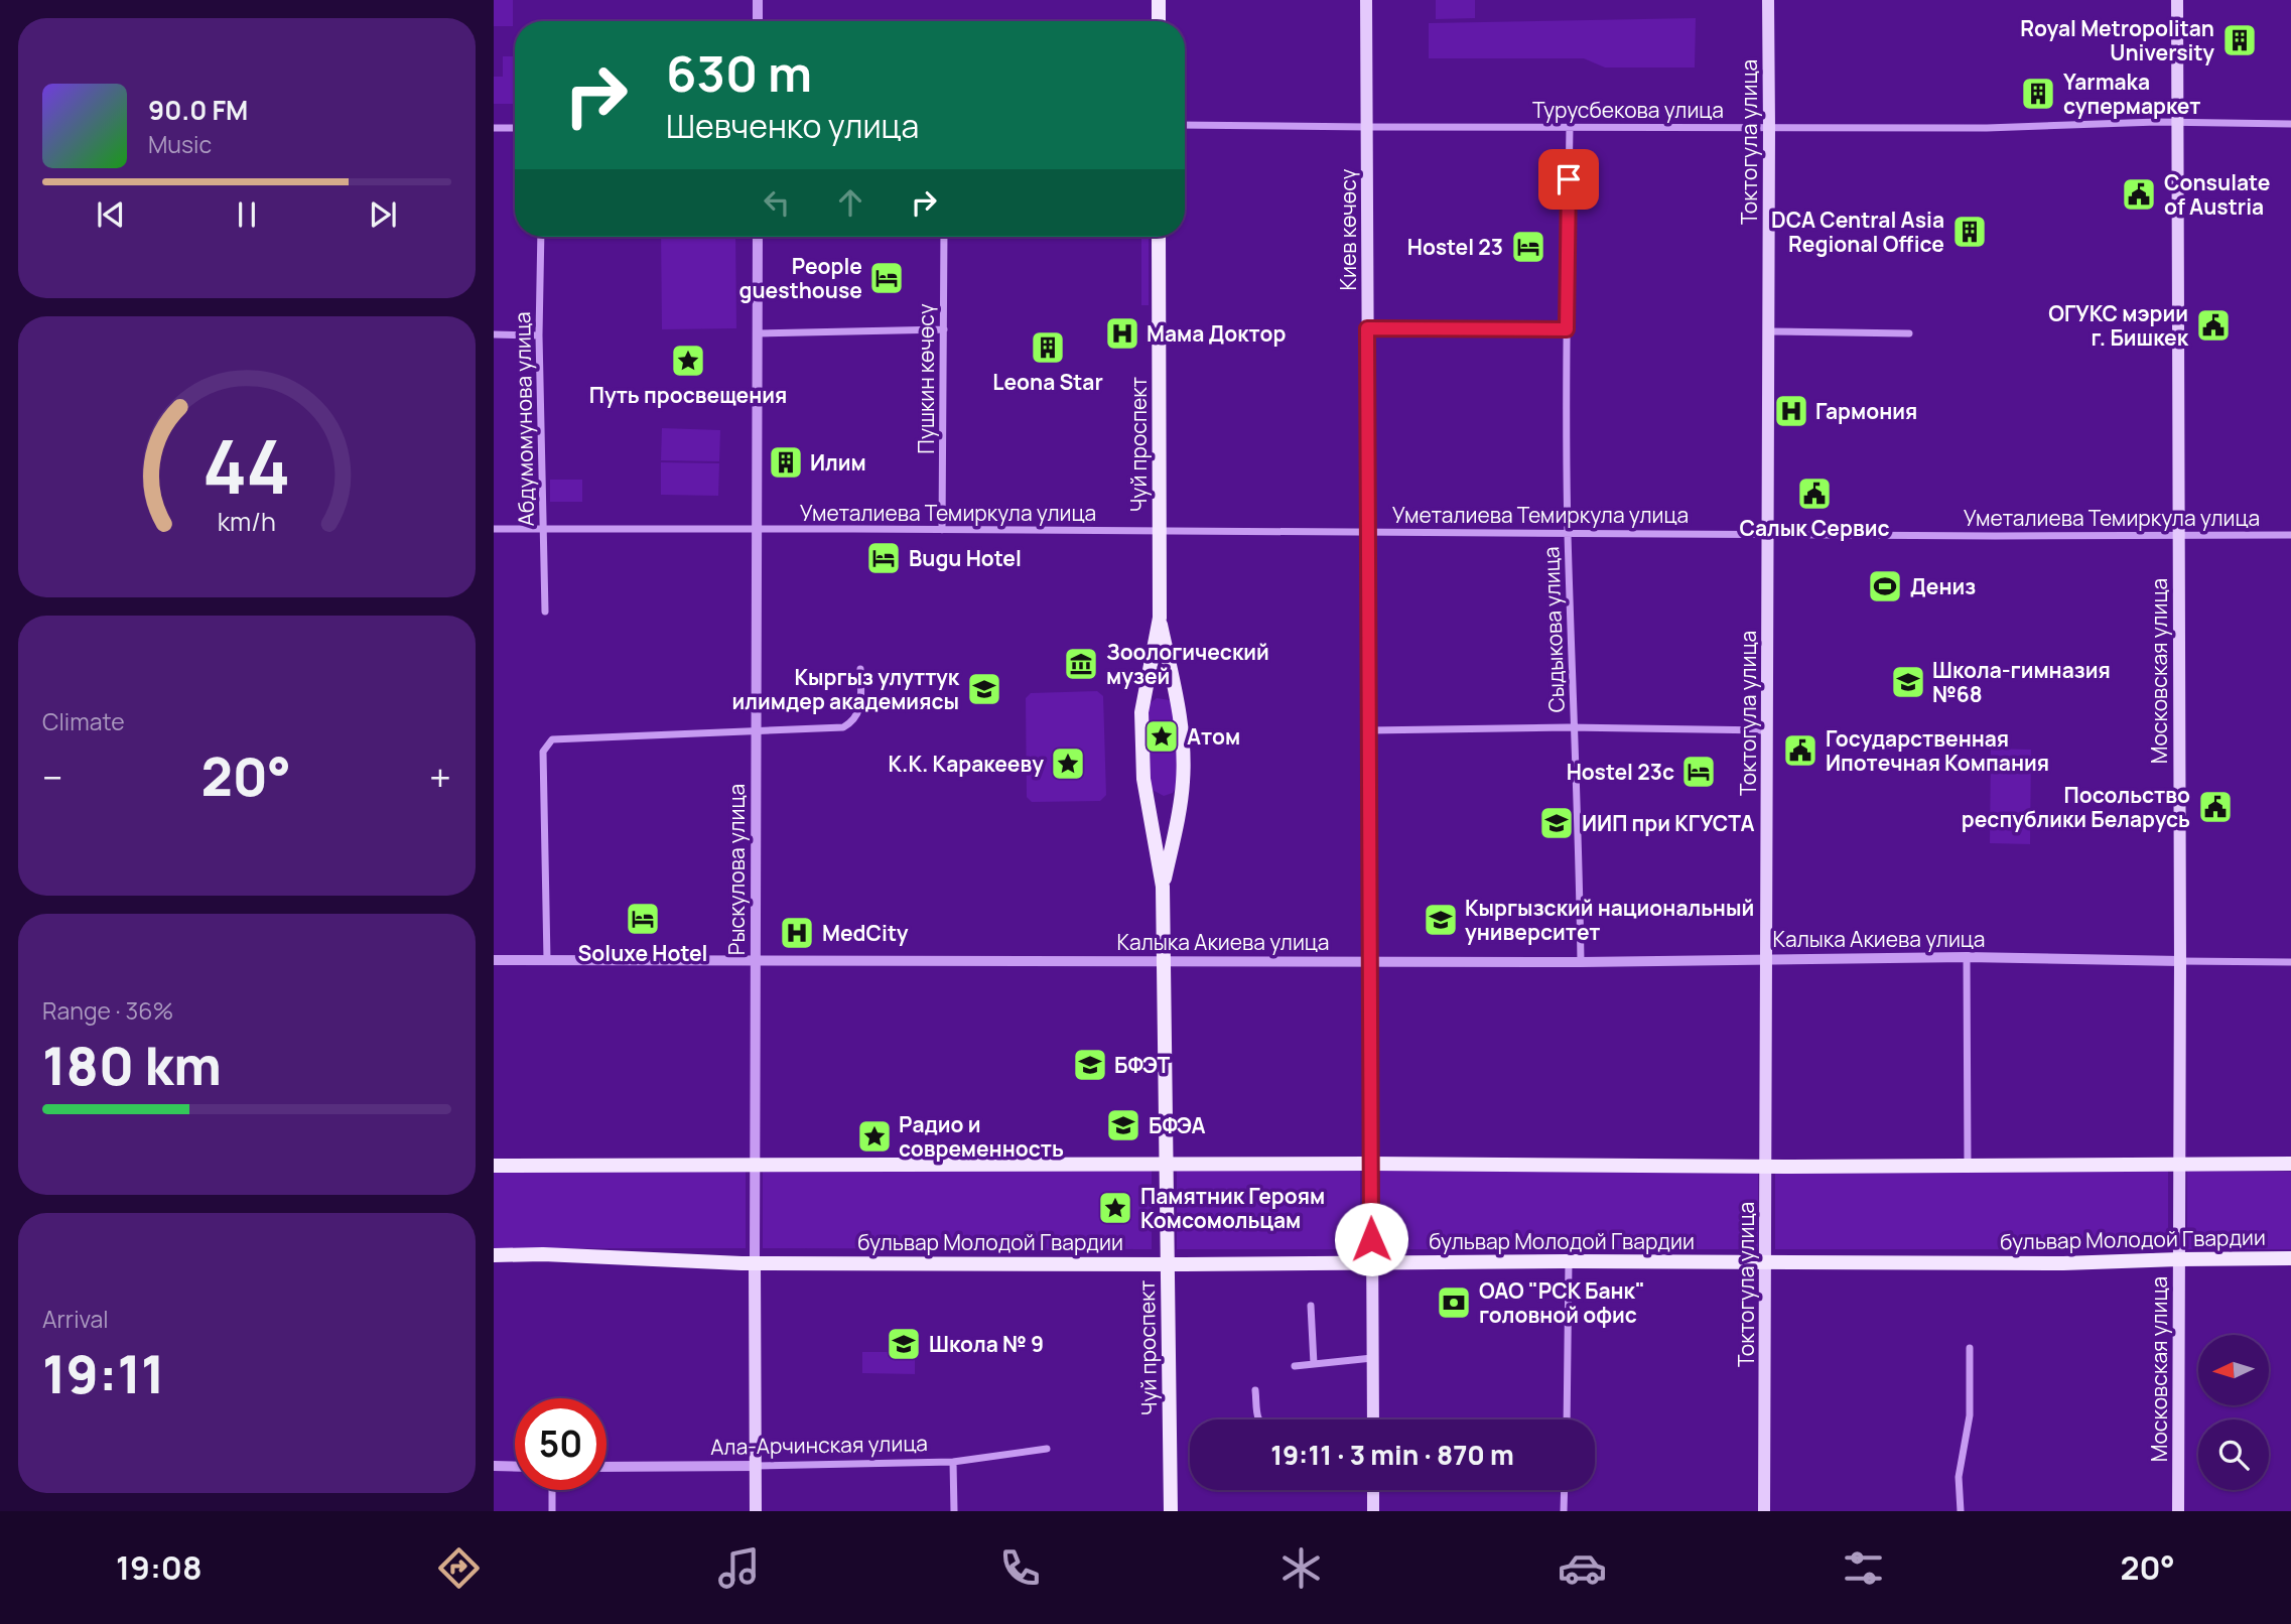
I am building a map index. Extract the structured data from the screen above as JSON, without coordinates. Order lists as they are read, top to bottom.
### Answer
{
  "streets": {
    "main road": [
      "Токтогула улица",
      "Киев көчөсү",
      "Чуй проспект",
      "Московская улица",
      "Рыскулова улица",
      "бульвар Молодой Гвардии"
    ],
    "street": [
      "Турусбекова улица",
      "Пушкин көчөсү",
      "Абдумомунова улица",
      "Уметалиева Темиркула улица",
      "Сыдыкова улица",
      "Калыка Акиева улица",
      "Ала-Арчинская улица"
    ]
  },
  "crossings": [
    ["Турусбекова улица", "Токтогула улица"],
    ["Турусбекова улица", "Киев көчөсү"],
    ["Турусбекова улица", "Сыдыкова улица"],
    ["Турусбекова улица", "Московская улица"],
    ["Токтогула улица", "Уметалиева Темиркула улица"],
    ["Токтогула улица", "Калыка Акиева улица"],
    ["Токтогула улица", "бульвар Молодой Гвардии"],
    ["Киев көчөсү", "Уметалиева Темиркула улица"],
    ["Киев көчөсү", "Калыка Акиева улица"],
    ["Киев көчөсү", "бульвар Молодой Гвардии"],
    ["Пушкин көчөсү", "Уметалиева Темиркула улица"],
    ["Абдумомунова улица", "Уметалиева Темиркула улица"],
    ["Чуй проспект", "Уметалиева Темиркула улица"],
    ["Чуй проспект", "Калыка Акиева улица"],
    ["Чуй проспект", "бульвар Молодой Гвардии"],
    ["Уметалиева Темиркула улица", "Сыдыкова улица"],
    ["Уметалиева Темиркула улица", "Московская улица"],
    ["Уметалиева Темиркула улица", "Рыскулова улица"],
    ["Сыдыкова улица", "Калыка Акиева улица"],
    ["Московская улица", "Калыка Акиева улица"],
    ["Московская улица", "бульвар Молодой Гвардии"],
    ["Рыскулова улица", "Калыка Акиева улица"],
    ["Рыскулова улица", "бульвар Молодой Гвардии"],
    ["Рыскулова улица", "Ала-Арчинская улица"]
  ],
  "places": {
    "building": [
      "Royal Metropolitan University",
      "Yarmaka супермаркет",
      "DCA Central Asia Regional Office",
      "Leona Star",
      "Илим"
    ],
    "public building": [
      "Consulate of Austria",
      "ОГУКС мэрии г. Бишкек",
      "Салык Сервис",
      "Государственная Ипотечная Компания",
      "Посольство республики Беларусь"
    ],
    "hotel": [
      "Hostel 23",
      "People guesthouse",
      "Bugu Hotel",
      "Hostel 23c",
      "Soluxe Hotel"
    ],
    "hospital": ["Мама Доктор", "Гармония", "MedCity"],
    "place": [
      "Путь просвещения",
      "Атом",
      "К.К. Каракееву",
      "Радио и современность",
      "Памятник Героям Комсомольцам"
    ],
    "sports": ["Дениз"],
    "museum": ["Зоологический музей"],
    "school or university": [
      "Школа-гимназия №68",
      "Кыргыз улуттук илимдер академиясы",
      "ИИП при КГУСТА",
      "Кыргызский национальный университет",
      "БФЭТ",
      "БФЭА",
      "Школа № 9"
    ],
    "bank": ["ОАО \"РСК Банк\" головной офис"]
  },
  "north": "left",
  "page": {
    "turn": ["630 m", "Шевченко улица"],
    "song": ["90.0 FM", "Music"],
    "tile": [
      "Climate",
      ["Range · 36%", "180 km"],
      ["Arrival", "19:11"]
    ],
    "heat": ["−", "20°", "+"],
    "limit": "50",
    "trip": "19:11 · 3 min · 870 m",
    "tabs": ["19:08", "20°"],
    "gauge": ["44", "km/h"]
  }
}
